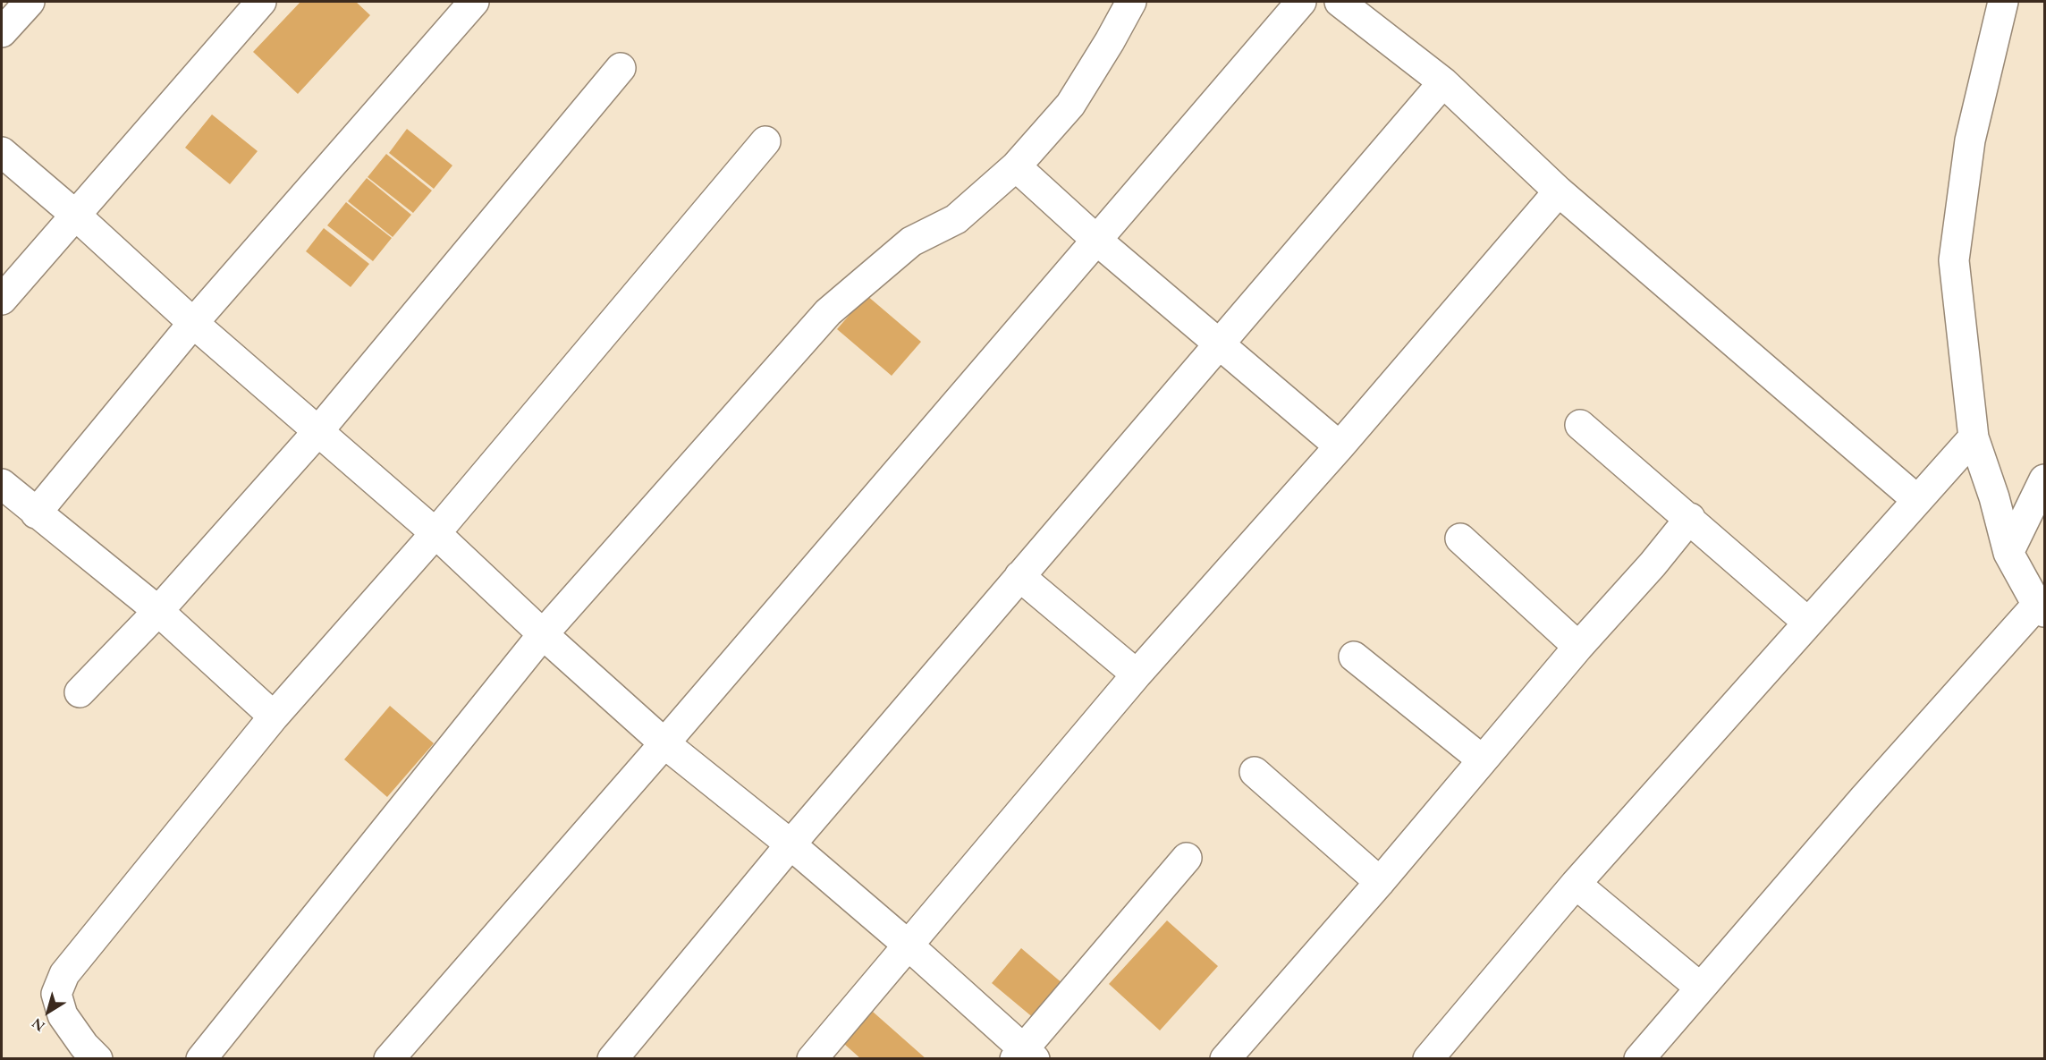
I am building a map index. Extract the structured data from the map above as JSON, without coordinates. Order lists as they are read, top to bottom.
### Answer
{
  "north": "bottom left"
}
